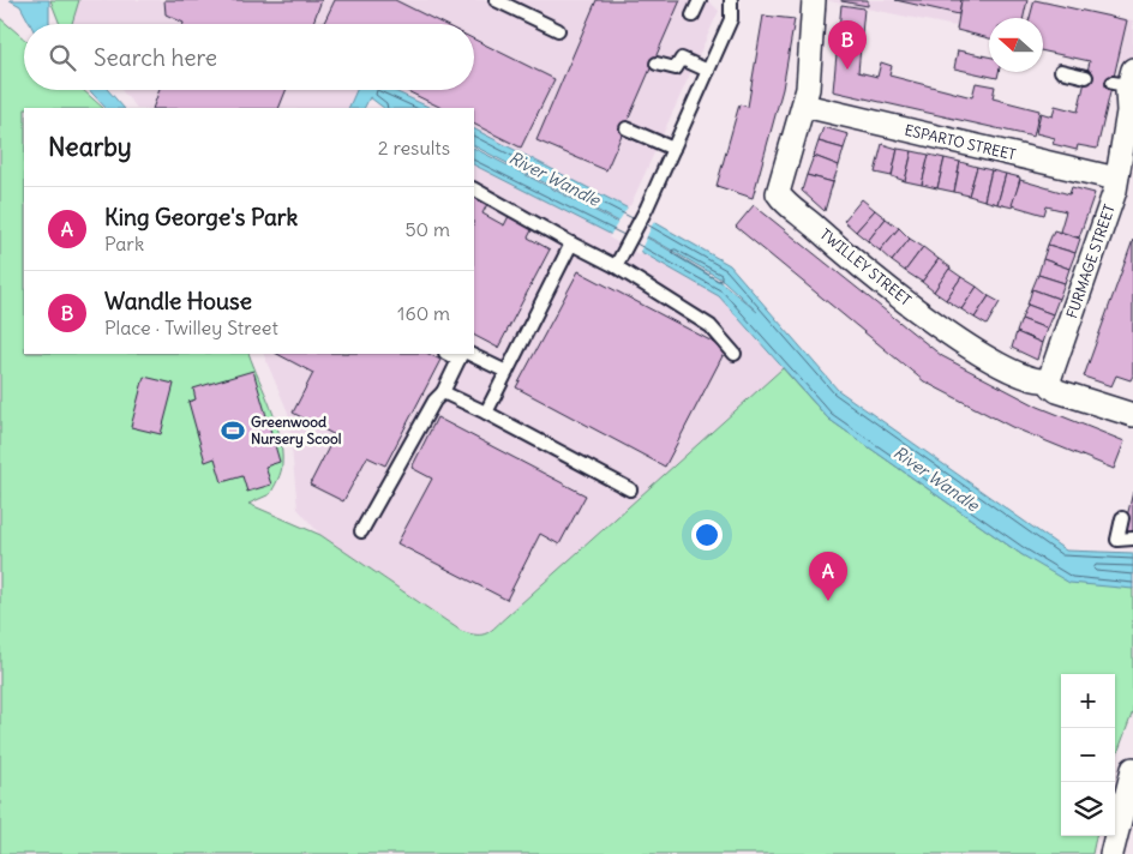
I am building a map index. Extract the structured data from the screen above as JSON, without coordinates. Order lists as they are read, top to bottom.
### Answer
{
  "streets": {
    "street": ["ESPARTO STREET", "FURMAGE STREET", "TWILLEY STREET"]
  },
  "crossings": [
    ["ESPARTO STREET", "FURMAGE STREET"],
    ["ESPARTO STREET", "TWILLEY STREET"],
    ["FURMAGE STREET", "TWILLEY STREET"]
  ],
  "water": ["River Wandle"],
  "places": {
    "sports": ["Greenwood Nursery Scool"]
  },
  "north": "left",
  "page": {
    "pins": ["B", "A"],
    "search": "Search here",
    "heading": ["Nearby", "2 results"],
    "list": [
      {
        "mark": "A",
        "name": "King George's Park",
        "note": "Park",
        "value": "50 m"
      },
      {
        "mark": "B",
        "name": "Wandle House",
        "note": "Place · Twilley Street",
        "value": "160 m"
      }
    ],
    "map_buttons": ["+", "−"]
  }
}
